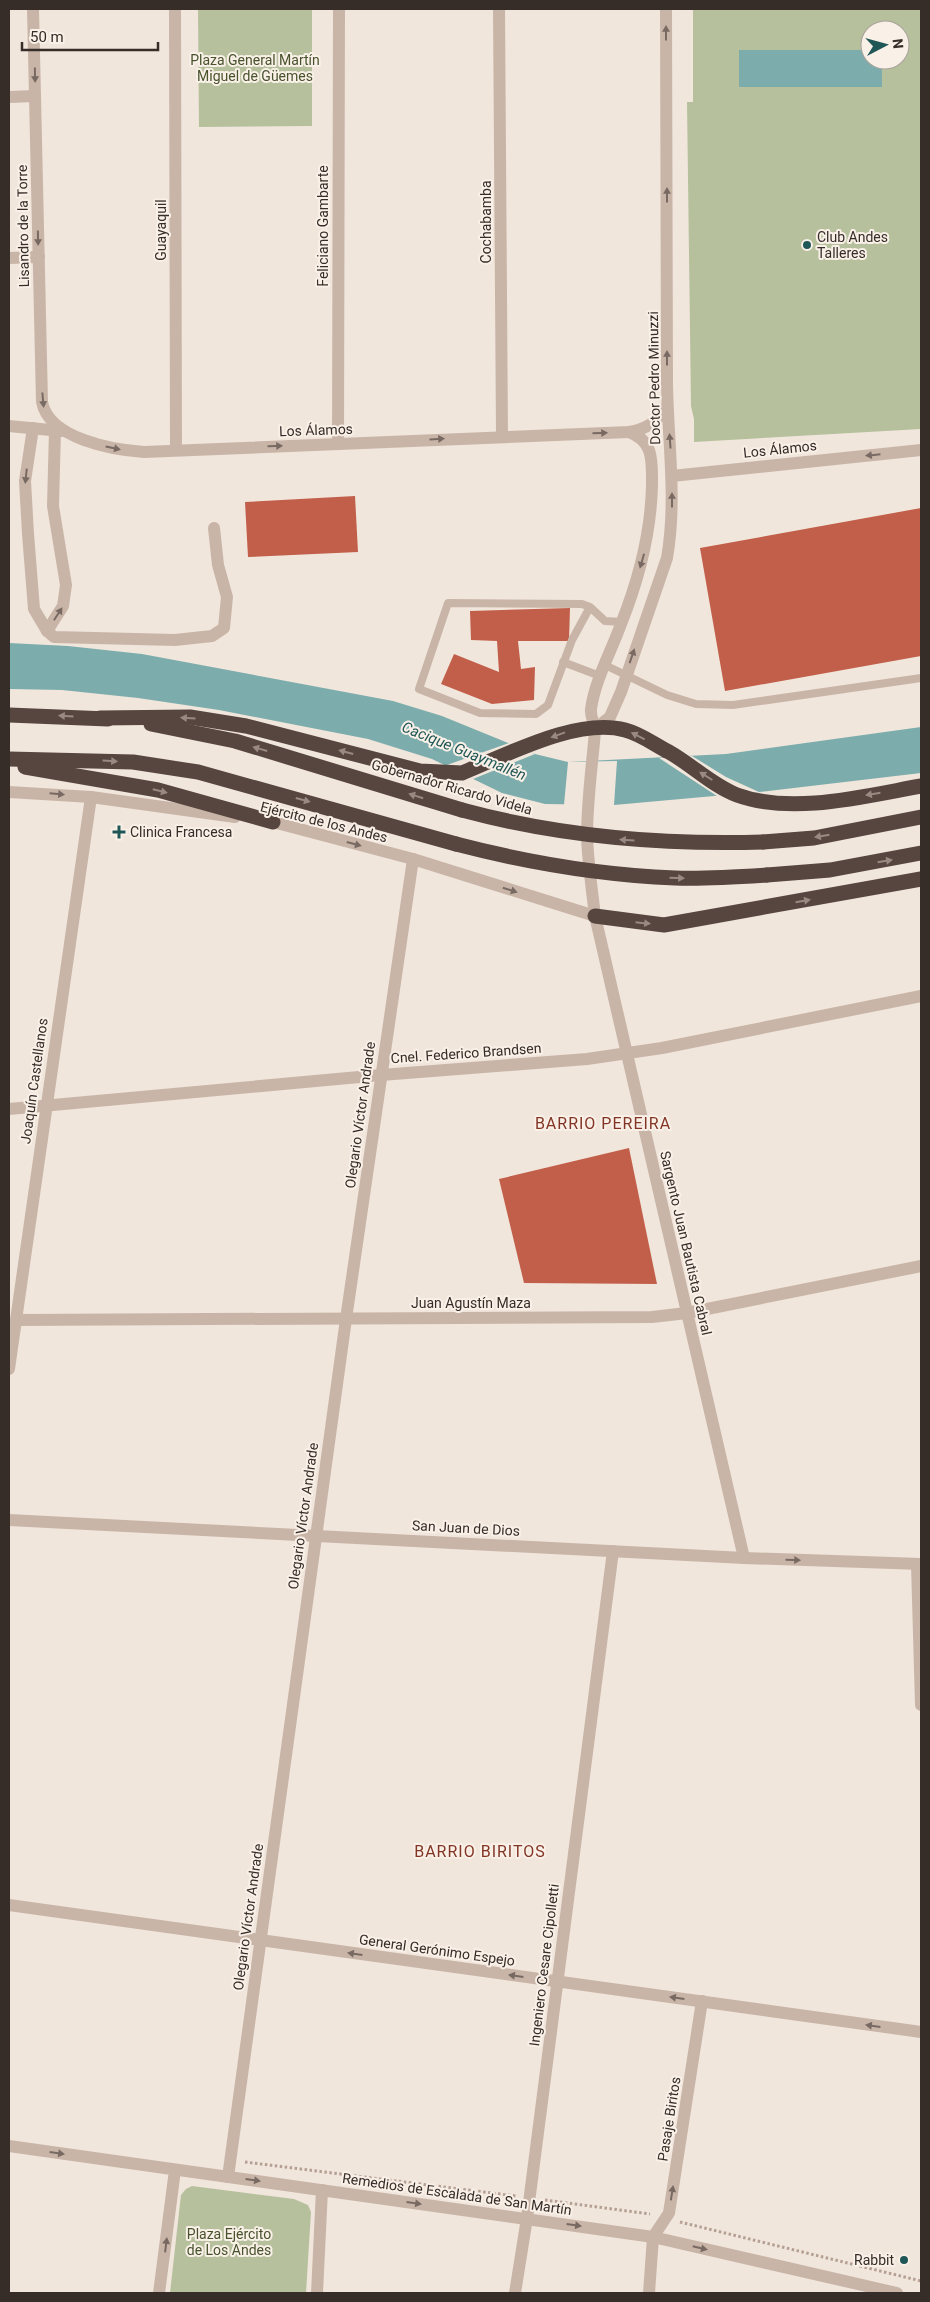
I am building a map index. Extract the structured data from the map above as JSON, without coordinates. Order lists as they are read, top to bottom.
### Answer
{
  "streets": {
    "highway": ["Gobernador Ricardo Videla"],
    "street": [
      "Cochabamba",
      "Lisandro de la Torre",
      "Feliciano Gambarte",
      "Guayaquil",
      "Doctor Pedro Minuzzi",
      "Los Álamos",
      "Ejército de los Andes",
      "Cnel. Federico Brandsen",
      "Joaquín Castellanos",
      "Olegario Víctor Andrade",
      "Sargento Juan Bautista Cabral",
      "Juan Agustín Maza",
      "San Juan de Dios",
      "General Gerónimo Espejo",
      "Ingeniero Cesare Cipolletti",
      "Pasaje Biritos",
      "Remedios de Escalada de San Martín"
    ]
  },
  "crossings": [
    ["Cochabamba", "Los Álamos"],
    ["Lisandro de la Torre", "Los Álamos"],
    ["Feliciano Gambarte", "Los Álamos"],
    ["Guayaquil", "Los Álamos"],
    ["Doctor Pedro Minuzzi", "Los Álamos"],
    ["Doctor Pedro Minuzzi", "Sargento Juan Bautista Cabral"],
    ["Ejército de los Andes", "Joaquín Castellanos"],
    ["Ejército de los Andes", "Olegario Víctor Andrade"],
    ["Ejército de los Andes", "Sargento Juan Bautista Cabral"],
    ["Cnel. Federico Brandsen", "Joaquín Castellanos"],
    ["Cnel. Federico Brandsen", "Olegario Víctor Andrade"],
    ["Cnel. Federico Brandsen", "Sargento Juan Bautista Cabral"],
    ["Joaquín Castellanos", "Juan Agustín Maza"],
    ["Olegario Víctor Andrade", "Juan Agustín Maza"],
    ["Olegario Víctor Andrade", "San Juan de Dios"],
    ["Olegario Víctor Andrade", "General Gerónimo Espejo"],
    ["Olegario Víctor Andrade", "Remedios de Escalada de San Martín"],
    ["Sargento Juan Bautista Cabral", "Juan Agustín Maza"],
    ["Sargento Juan Bautista Cabral", "San Juan de Dios"],
    ["San Juan de Dios", "Ingeniero Cesare Cipolletti"],
    ["General Gerónimo Espejo", "Ingeniero Cesare Cipolletti"],
    ["General Gerónimo Espejo", "Pasaje Biritos"],
    ["Ingeniero Cesare Cipolletti", "Remedios de Escalada de San Martín"],
    ["Pasaje Biritos", "Remedios de Escalada de San Martín"]
  ],
  "one_way": [
    "Lisandro de la Torre",
    "Ejército de los Andes",
    "General Gerónimo Espejo",
    "Pasaje Biritos",
    "Remedios de Escalada de San Martín"
  ],
  "districts": ["BARRIO PEREIRA", "BARRIO BIRITOS"],
  "water": ["Cacique Guaymallén"],
  "parks": ["Plaza General Martín Miguel de Güemes", "Plaza Ejército de Los Andes"],
  "places": {
    "other": ["Club Andes Talleres", "Rabbit"],
    "health": ["Clinica Francesa"]
  },
  "scale_bar": "50 m",
  "north": "right"
}
